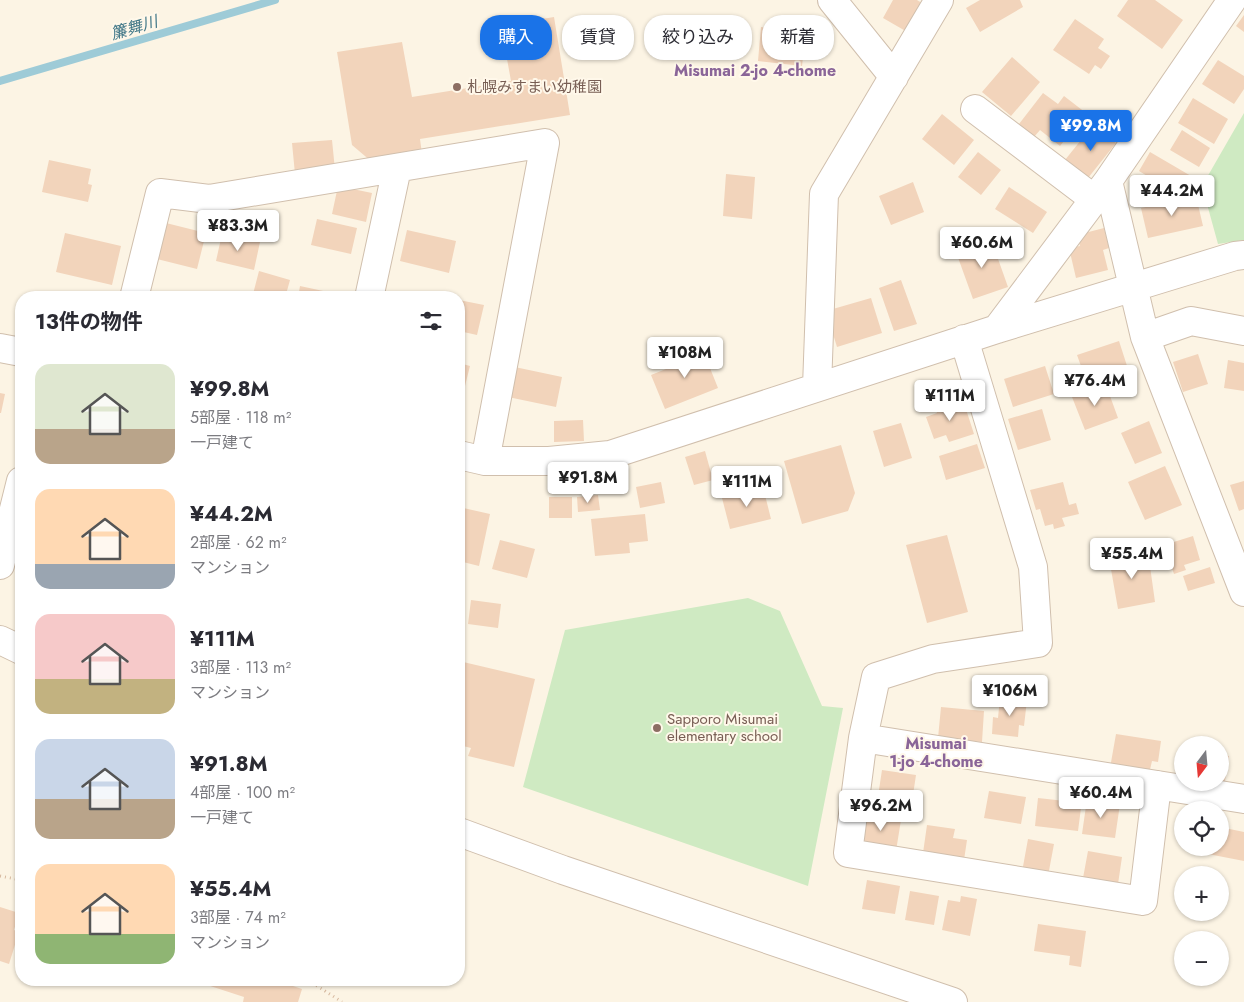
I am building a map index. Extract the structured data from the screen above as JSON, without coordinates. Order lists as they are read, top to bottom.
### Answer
{
  "districts": ["Misumai 2-jo 4-chome", "Misumai 1-jo 4-chome"],
  "water": ["簾舞川"],
  "places": ["札幌みすまい幼稚園", "Sapporo Misumai elementary school"],
  "north": "bottom",
  "page": {
    "chip": [
      "購入",
      "賃貸",
      "絞り込み",
      "新着"
    ],
    "price": [
      "¥99.8M",
      "¥44.2M",
      "¥83.3M",
      "¥60.6M",
      "¥108M",
      "¥76.4M",
      "¥111M",
      "¥91.8M",
      "¥111M",
      "¥55.4M",
      "¥106M",
      "¥60.4M",
      "¥96.2M"
    ],
    "heading": "13件の物件",
    "list": [
      {
        "name": "¥99.8M",
        "note": "5部屋 · 118 m² · 一戸建て"
      },
      {
        "name": "¥44.2M",
        "note": "2部屋 · 62 m² · マンション"
      },
      {
        "name": "¥111M",
        "note": "3部屋 · 113 m² · マンション"
      },
      {
        "name": "¥91.8M",
        "note": "4部屋 · 100 m² · 一戸建て"
      },
      {
        "name": "¥55.4M",
        "note": "3部屋 · 74 m² · マンション"
      }
    ],
    "map_buttons": ["+", "−"]
  }
}
